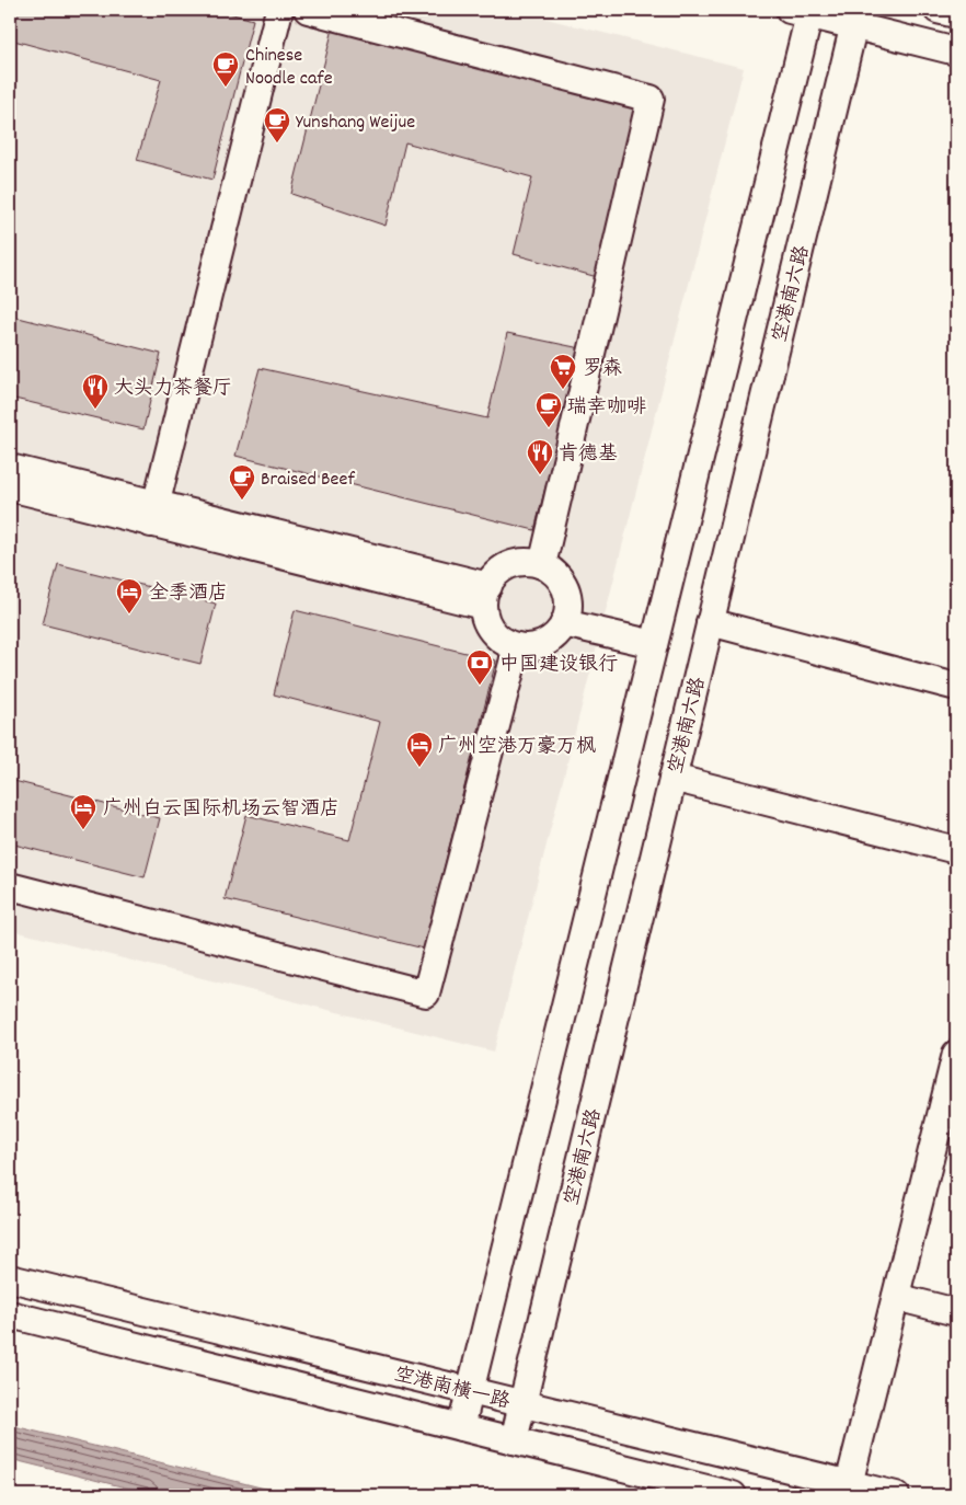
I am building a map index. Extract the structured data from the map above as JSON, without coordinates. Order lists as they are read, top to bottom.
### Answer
{
  "streets": {
    "street": ["空港南六路", "空港南横一路"]
  },
  "crossings": [
    ["空港南六路", "空港南横一路"]
  ],
  "places": {
    "cafe": [
      "Chinese Noodle cafe",
      "Yunshang Weijue",
      "瑞幸咖啡",
      "Braised Beef"
    ],
    "supermarket": ["罗森"],
    "restaurant": ["大头力茶餐厅", "肯德基"],
    "hotel": ["全季酒店", "广州空港万豪万枫", "广州白云国际机场云智酒店"],
    "bank": ["中国建设银行"]
  }
}
